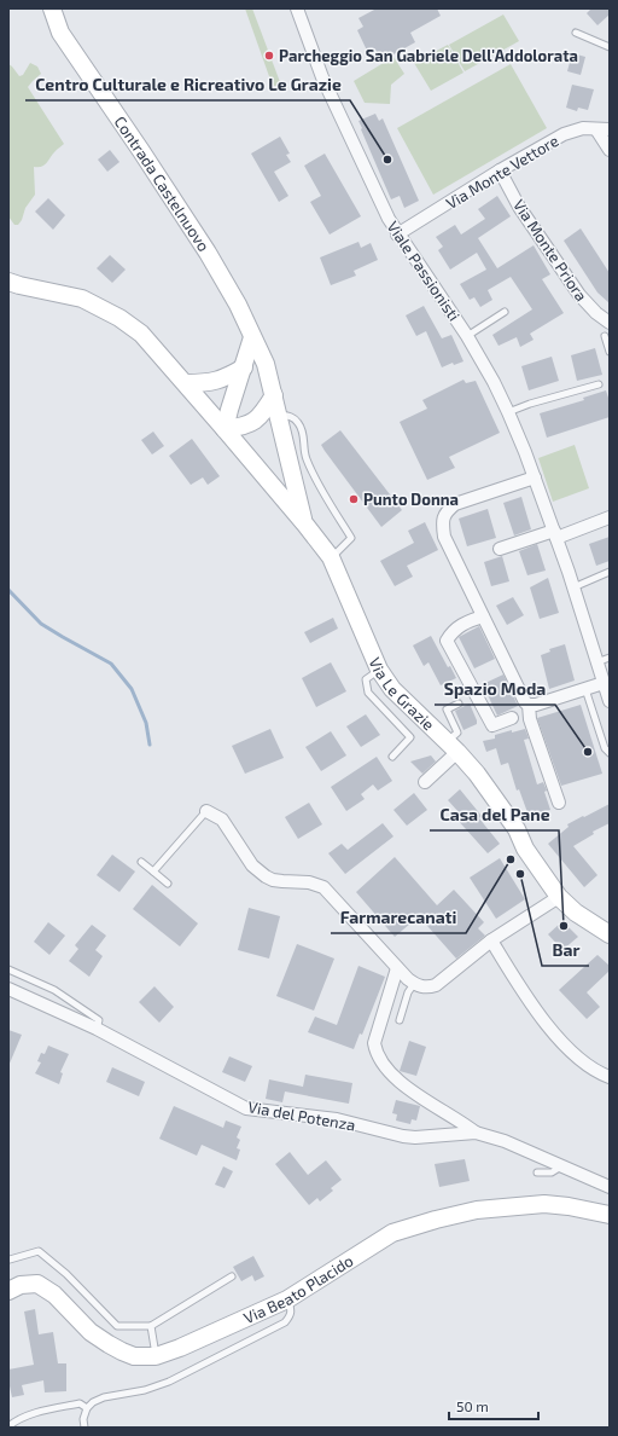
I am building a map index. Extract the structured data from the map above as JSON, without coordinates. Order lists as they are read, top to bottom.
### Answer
{
  "streets": {
    "main road": ["Contrada Castelnuovo", "Via Le Grazie", "Via Beato Placido"],
    "street": [
      "Via Monte Vettore",
      "Via Monte Priora",
      "Viale Passionisti",
      "Via del Potenza"
    ]
  },
  "crossings": [
    ["Via Monte Vettore", "Via Monte Priora"],
    ["Via Monte Vettore", "Viale Passionisti"],
    ["Contrada Castelnuovo", "Via Le Grazie"]
  ],
  "places": [
    "Parcheggio San Gabriele Dell'Addolorata",
    "Centro Culturale e Ricreativo Le Grazie",
    "Punto Donna",
    "Spazio Moda",
    "Farmarecanati",
    "Bar",
    "Casa del Pane"
  ],
  "scale_bar": "50 m"
}
